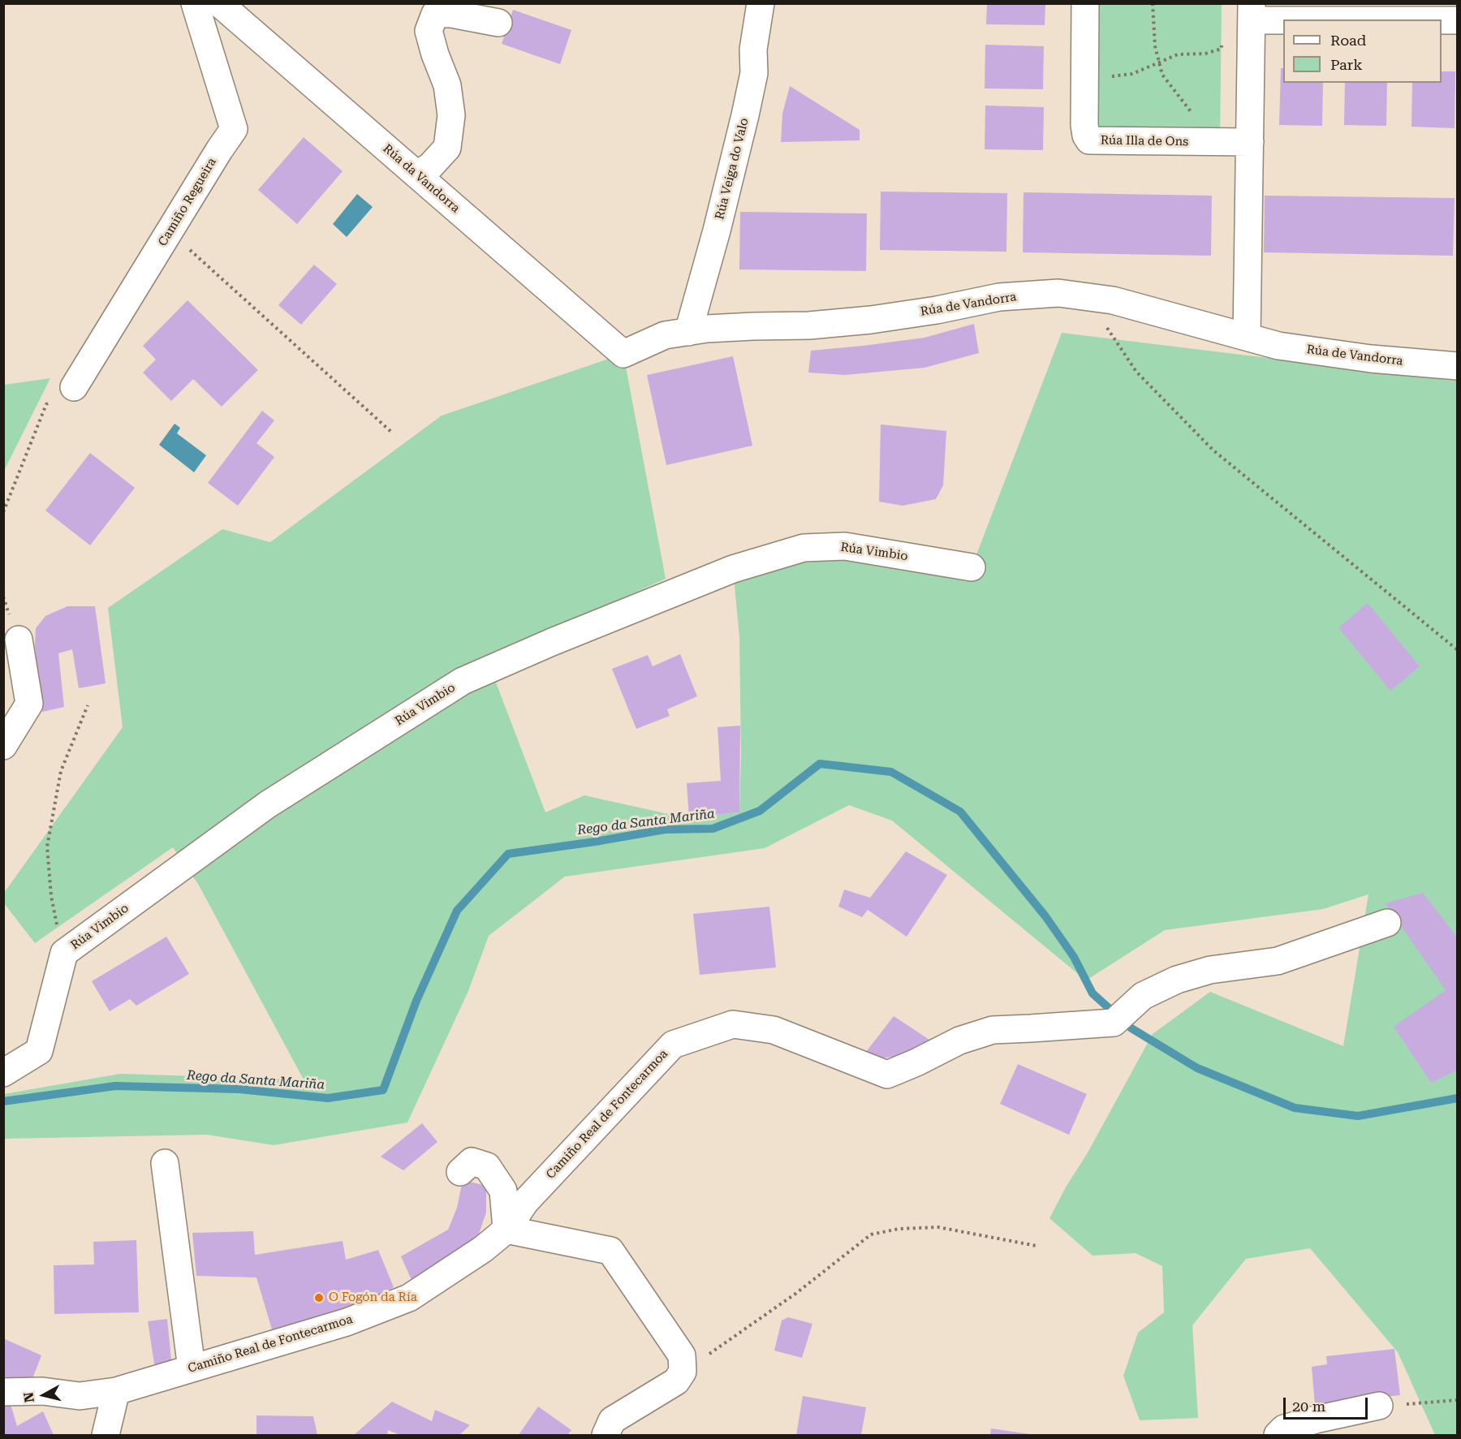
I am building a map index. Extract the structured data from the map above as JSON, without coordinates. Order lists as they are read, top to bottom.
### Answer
{
  "streets": {
    "street": [
      "Rúa Illa de Ons",
      "Rúa Veiga do Valo",
      "Rúa da Vandorra",
      "Camiño Regueira",
      "Rúa de Vandorra",
      "Rúa Vimbio",
      "Camiño Real de Fontecarmoa"
    ]
  },
  "crossings": [
    ["Rúa Veiga do Valo", "Rúa de Vandorra"],
    ["Rúa da Vandorra", "Rúa de Vandorra"]
  ],
  "water": ["Rego da Santa Mariña"],
  "places": ["O Fogón da Ría"],
  "legend": ["Road", "Park"],
  "scale_bar": "20 m",
  "north": "left"
}
